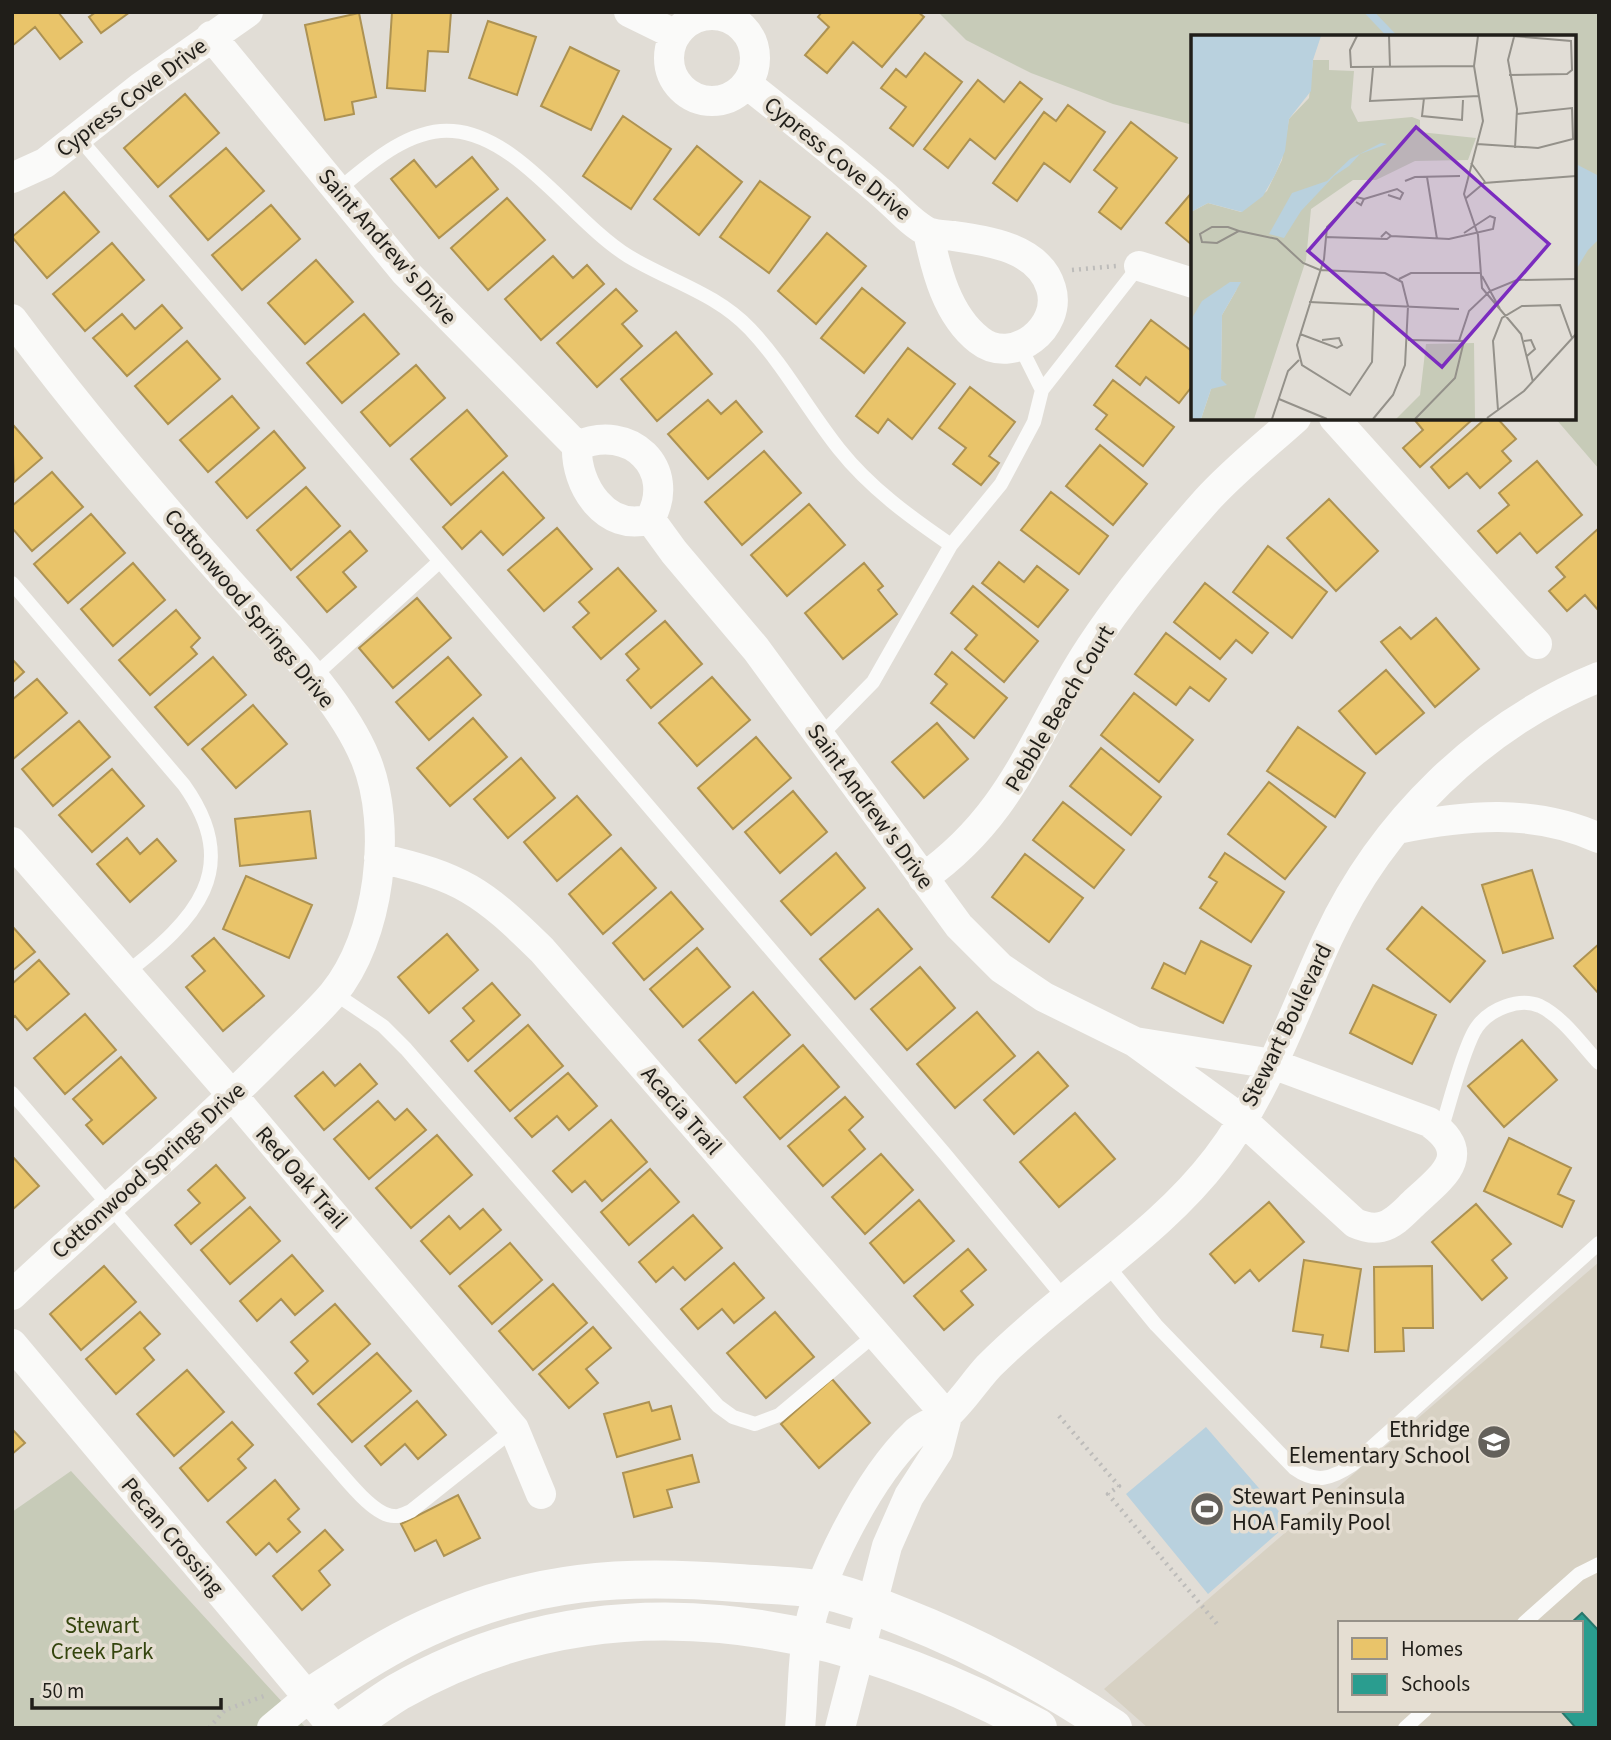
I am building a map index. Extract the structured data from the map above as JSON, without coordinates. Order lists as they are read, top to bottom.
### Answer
{
  "streets": {
    "street": [
      "Cypress Cove Drive",
      "Saint Andrew's Drive",
      "Cottonwood Springs Drive",
      "Pebble Beach Court",
      "Stewart Boulevard",
      "Acacia Trail",
      "Red Oak Trail",
      "Pecan Crossing"
    ]
  },
  "crossings": [
    ["Cypress Cove Drive", "Saint Andrew's Drive"],
    ["Saint Andrew's Drive", "Pebble Beach Court"],
    ["Cottonwood Springs Drive", "Acacia Trail"],
    ["Cottonwood Springs Drive", "Red Oak Trail"],
    ["Stewart Boulevard", "Acacia Trail"]
  ],
  "parks": ["Stewart Creek Park"],
  "places": {
    "school or university": ["Ethridge Elementary School"],
    "sports": ["Stewart Peninsula HOA Family Pool"]
  },
  "legend": ["Homes", "Schools"],
  "scale_bar": "50 m"
}
